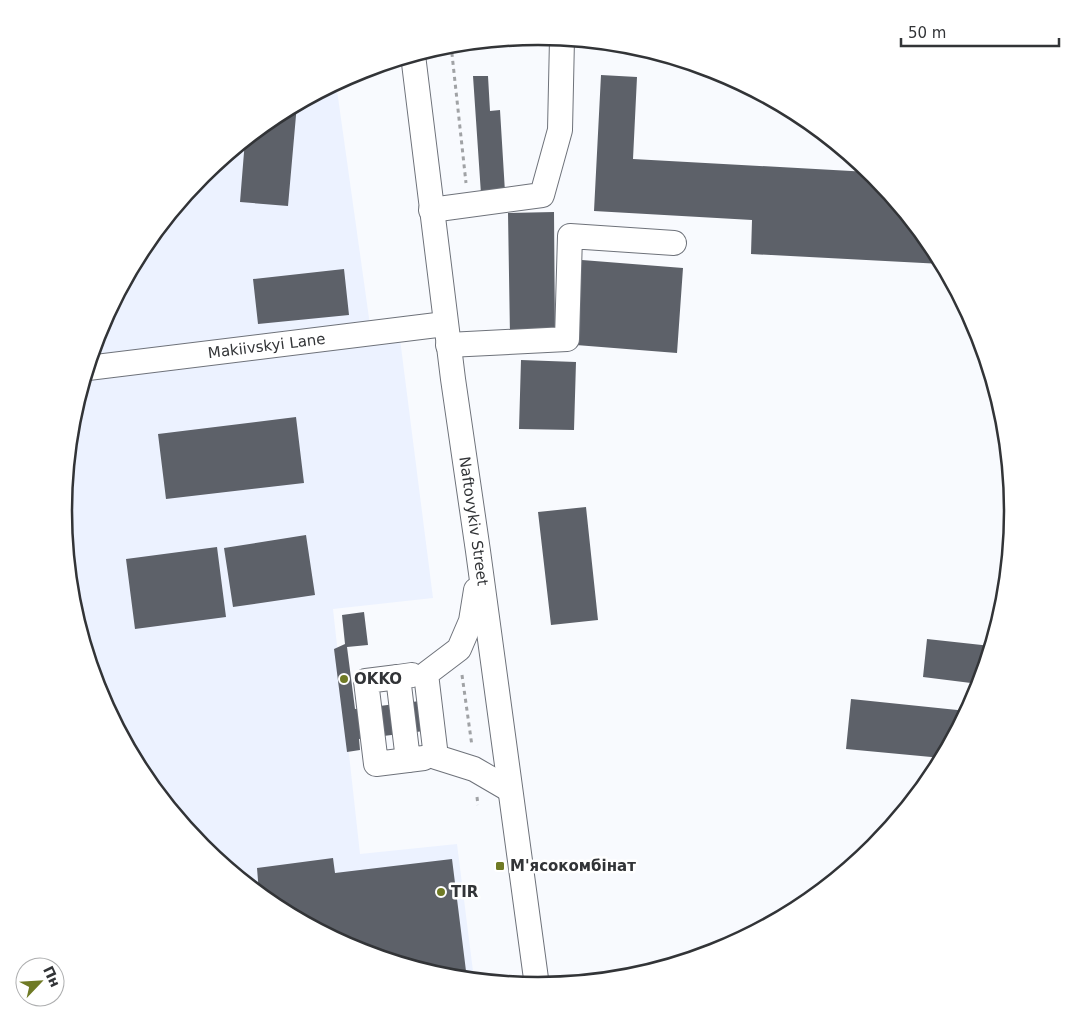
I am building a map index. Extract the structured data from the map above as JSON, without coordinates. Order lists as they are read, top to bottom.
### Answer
{
  "streets": {
    "street": ["Makiivskyi Lane", "Naftovykiv Street"]
  },
  "crossings": [
    ["Makiivskyi Lane", "Naftovykiv Street"]
  ],
  "places": {
    "other": ["OKKO", "TIR"],
    "transit": ["М'ясокомбінат"]
  },
  "scale_bar": "50 m",
  "north": "top right"
}
